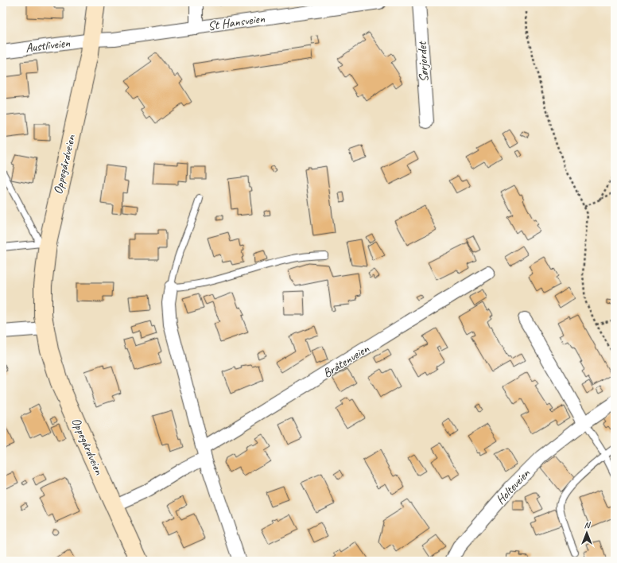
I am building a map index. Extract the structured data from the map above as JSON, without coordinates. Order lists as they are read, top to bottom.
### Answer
{
  "streets": {
    "main road": ["Oppegårdveien"],
    "street": [
      "St Hansveien",
      "Austliveien",
      "Sørjordet",
      "Bråtenveien",
      "Holteveien"
    ]
  },
  "crossings": [
    ["St Hansveien", "Austliveien"],
    ["St Hansveien", "Oppegårdveien"],
    ["Austliveien", "Oppegårdveien"],
    ["Oppegårdveien", "Bråtenveien"]
  ],
  "north": "top"
}
